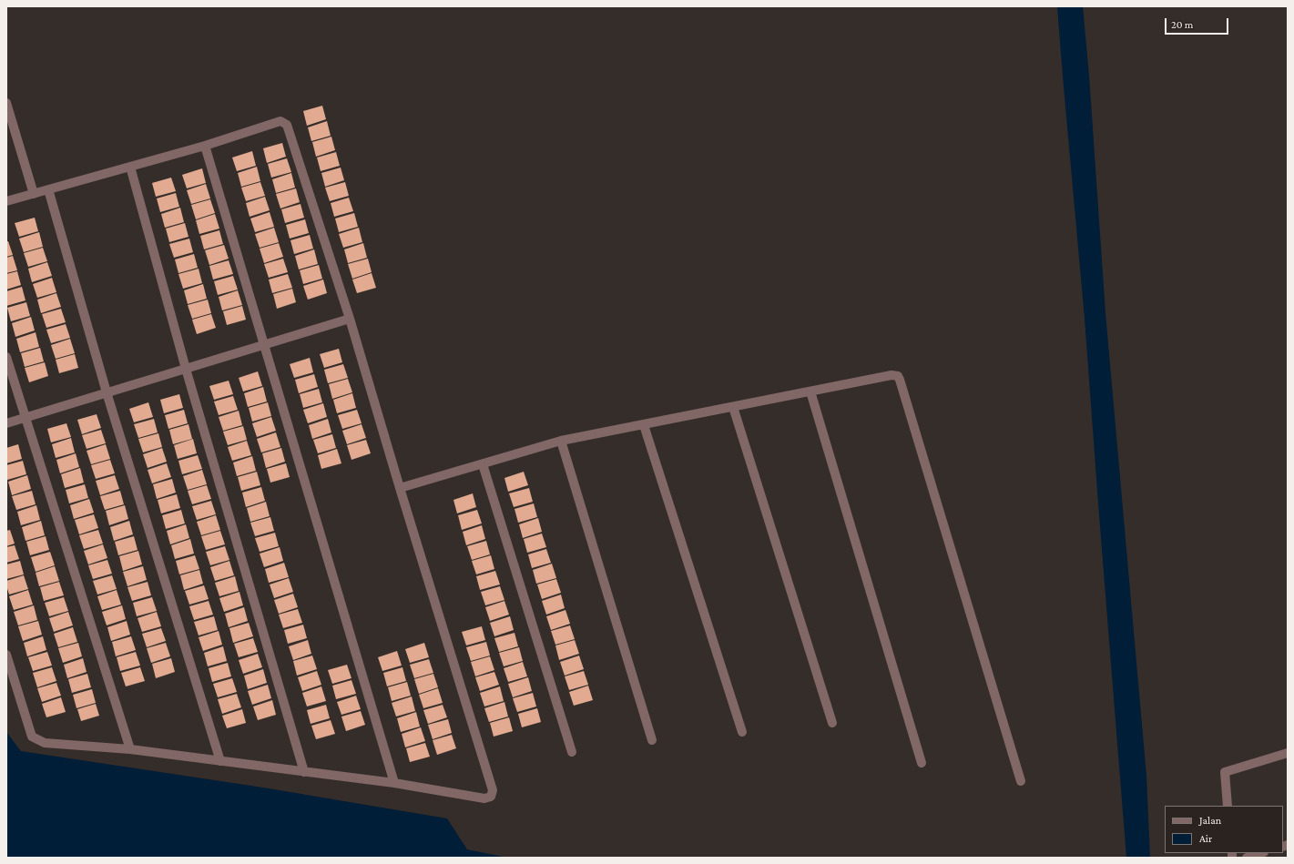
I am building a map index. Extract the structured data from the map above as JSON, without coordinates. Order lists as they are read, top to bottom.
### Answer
{
  "legend": ["Jalan", "Air"],
  "scale_bar": "20 m"
}
